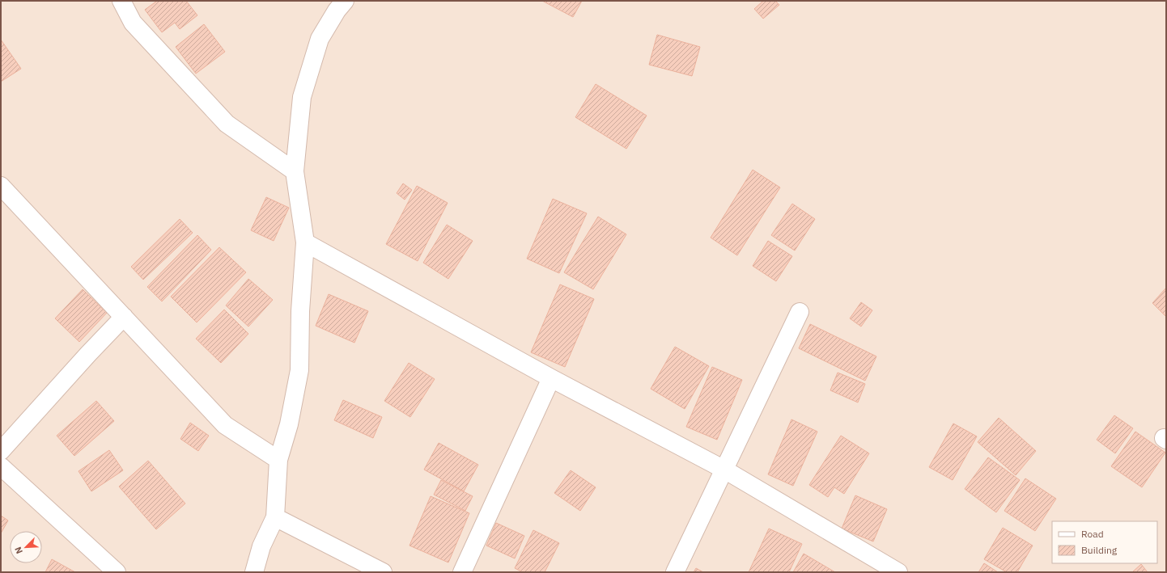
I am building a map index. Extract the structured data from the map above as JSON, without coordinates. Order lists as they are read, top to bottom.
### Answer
{
  "legend": ["Road", "Building"],
  "north": "bottom left"
}
